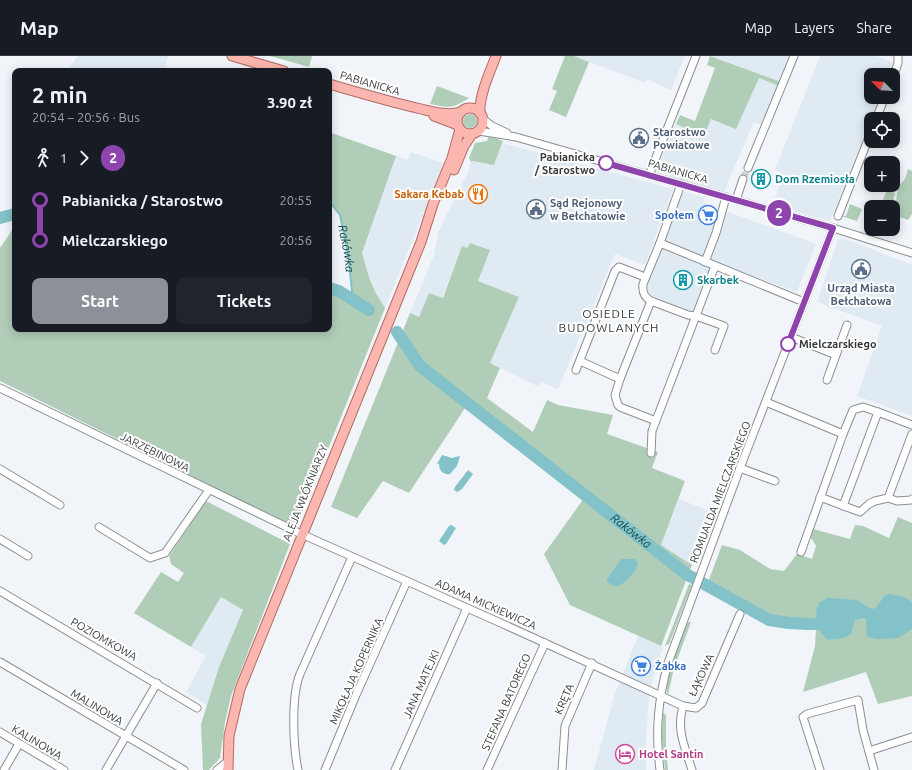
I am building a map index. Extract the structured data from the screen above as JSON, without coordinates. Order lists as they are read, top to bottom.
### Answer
{
  "streets": {
    "main road": ["PABIANICKA", "ALEJA WŁÓKNIARZY"],
    "street": [
      "JARZĘBINOWA",
      "ROMUALDA MIELCZARSKIEGO",
      "ADAMA MICKIEWICZA",
      "POZIOMKOWA",
      "MIKOŁAJA KOPERNIKA",
      "ŁĄKOWA",
      "JANA MATEJKI",
      "KRĘTA",
      "STEFANA BATOREGO",
      "MALINOWA",
      "KALINOWA"
    ]
  },
  "crossings": [
    ["PABIANICKA", "ROMUALDA MIELCZARSKIEGO"],
    ["PABIANICKA", "ALEJA WŁÓKNIARZY"],
    ["JARZĘBINOWA", "ALEJA WŁÓKNIARZY"],
    ["JARZĘBINOWA", "ADAMA MICKIEWICZA"],
    ["ROMUALDA MIELCZARSKIEGO", "ADAMA MICKIEWICZA"],
    ["ROMUALDA MIELCZARSKIEGO", "ŁĄKOWA"],
    ["ALEJA WŁÓKNIARZY", "ADAMA MICKIEWICZA"],
    ["ADAMA MICKIEWICZA", "MIKOŁAJA KOPERNIKA"],
    ["ADAMA MICKIEWICZA", "ŁĄKOWA"],
    ["ADAMA MICKIEWICZA", "JANA MATEJKI"],
    ["ADAMA MICKIEWICZA", "KRĘTA"],
    ["ADAMA MICKIEWICZA", "STEFANA BATOREGO"]
  ],
  "districts": ["OSIEDLE BUDOWLANYCH"],
  "water": ["Rakówka"],
  "places": {
    "public building": ["Starostwo Powiatowe", "Sąd Rejonowy w Bełchatowie", "Urząd Miasta Bełchatowa"],
    "other": ["Pabianicka / Starostwo", "Mielczarskiego"],
    "building": ["Dom Rzemiosła", "Skarbek"],
    "restaurant": ["Sakara Kebab"],
    "supermarket": ["Społem", "Żabka"],
    "hotel": ["Hotel Santin"]
  },
  "lines": ["bus line 2"],
  "north": "top left",
  "page": {
    "header": "Map",
    "nav": ["Map", "Layers", "Share"],
    "on_map": "2",
    "map_buttons": ["+", "−"],
    "heading": ["2 min", "20:54 – 20:56 · Bus", "3.90 zł"],
    "legs": ["1", "2"],
    "list": [
      {
        "name": "Pabianicka / Starostwo",
        "value": "20:55"
      },
      {
        "name": "Mielczarskiego",
        "value": "20:56"
      }
    ],
    "buttons": ["Start", "Tickets"]
  }
}
